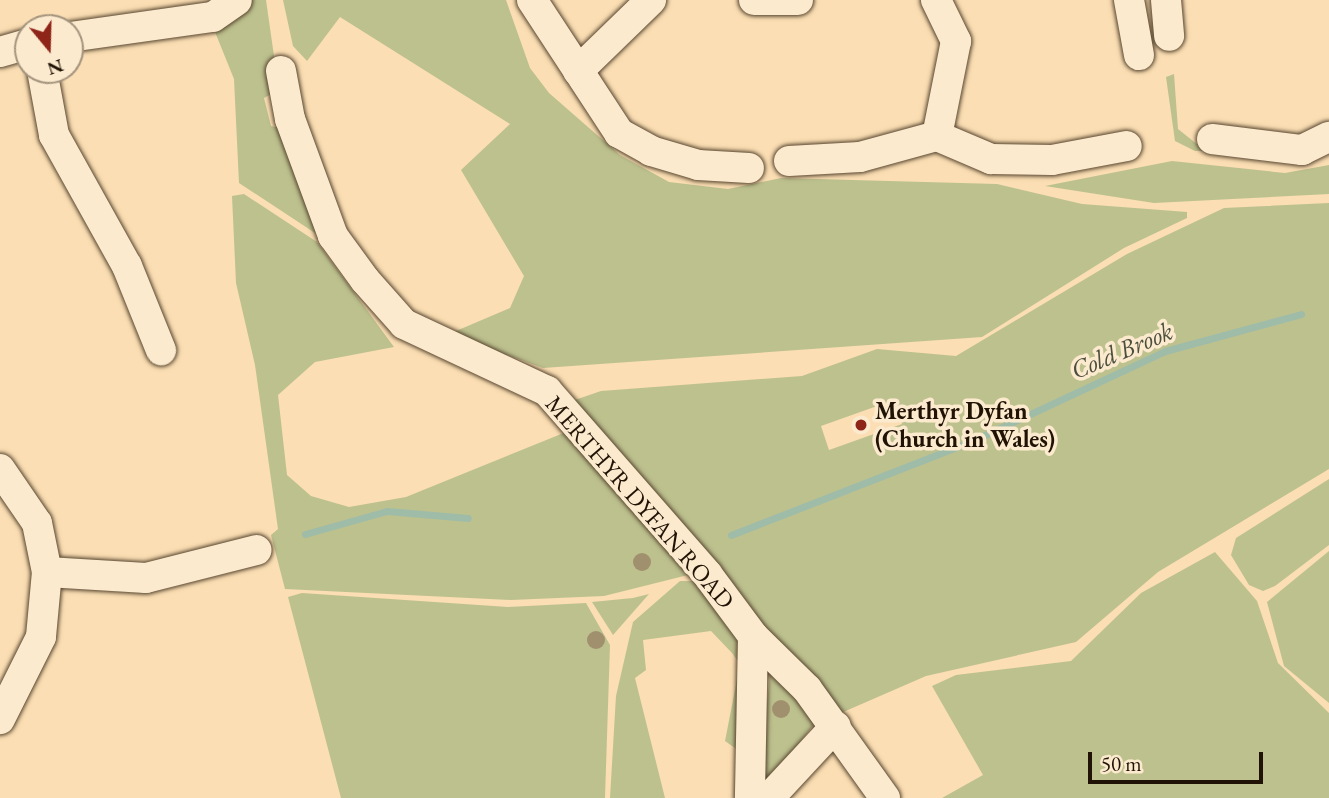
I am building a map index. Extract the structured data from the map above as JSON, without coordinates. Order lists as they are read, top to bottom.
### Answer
{
  "streets": {
    "street": ["MERTHYR DYFAN ROAD"]
  },
  "water": ["Cold Brook"],
  "places": ["Merthyr Dyfan (Church in Wales)"],
  "scale_bar": "50 m",
  "north": "bottom"
}
